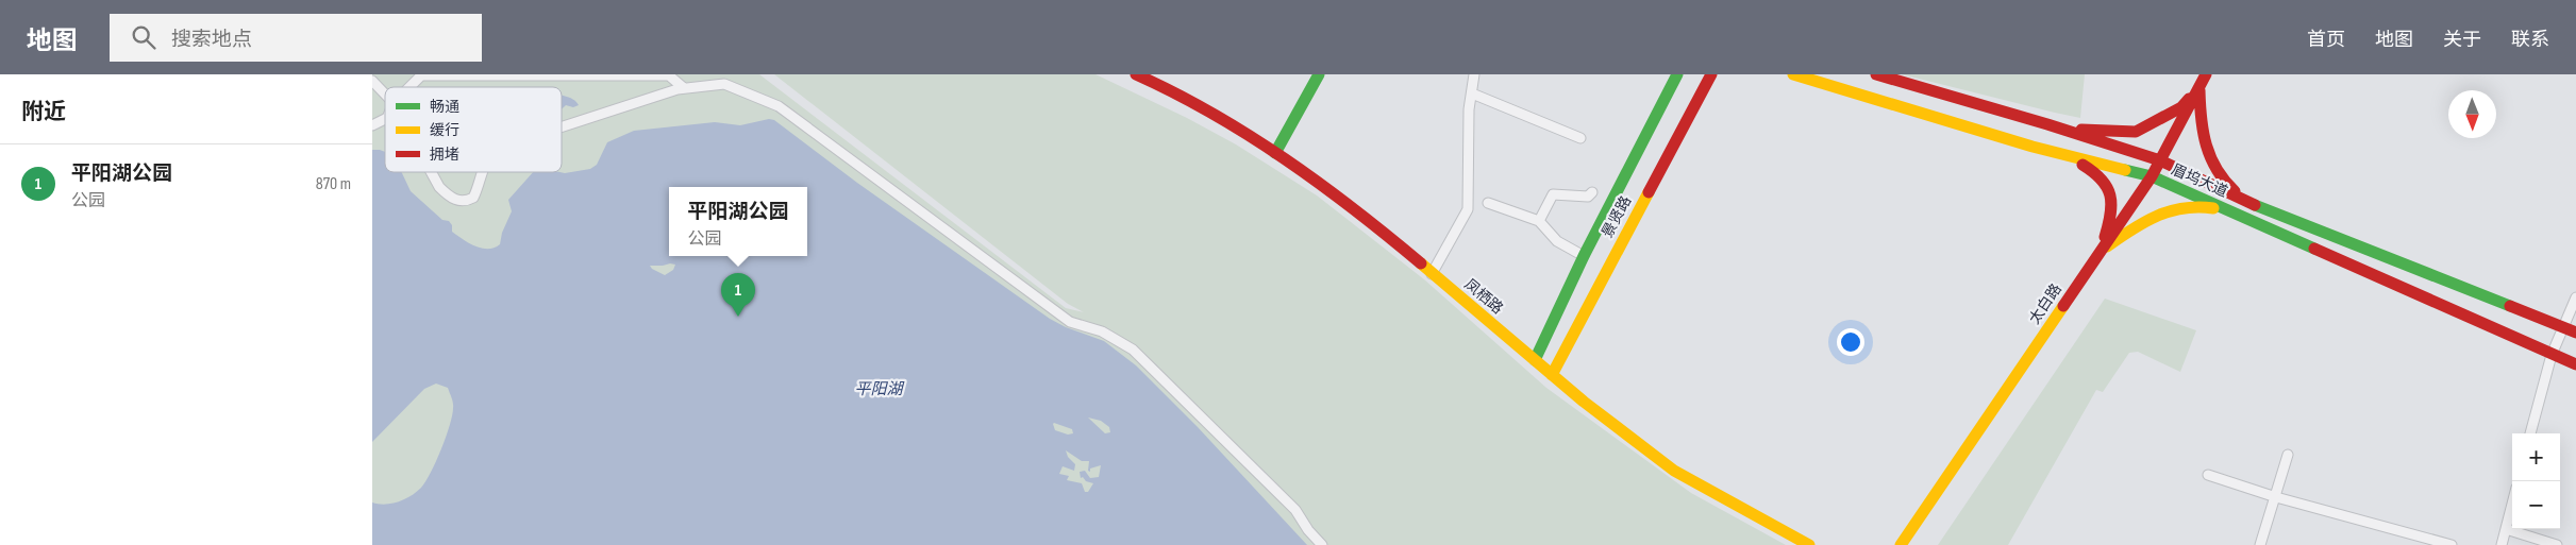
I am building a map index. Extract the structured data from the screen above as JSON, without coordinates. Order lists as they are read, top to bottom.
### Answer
{
  "streets": {
    "main road": [
      "眉坞大道",
      "景贤路",
      "凤栖路",
      "太白路"
    ]
  },
  "crossings": [
    ["眉坞大道", "太白路"],
    ["景贤路", "凤栖路"]
  ],
  "water": ["平阳湖"],
  "legend": ["畅通", "缓行", "拥堵"],
  "north": "bottom",
  "page": {
    "header": "地图",
    "search": "搜索地点",
    "nav": [
      "首页",
      "地图",
      "关于",
      "联系"
    ],
    "heading": "附近",
    "list": [
      {
        "mark": "1",
        "name": "平阳湖公园",
        "note": "公园",
        "value": "870 m"
      }
    ],
    "popup": ["平阳湖公园", "公园"],
    "pins": "1",
    "map_buttons": ["+", "−"]
  }
}
